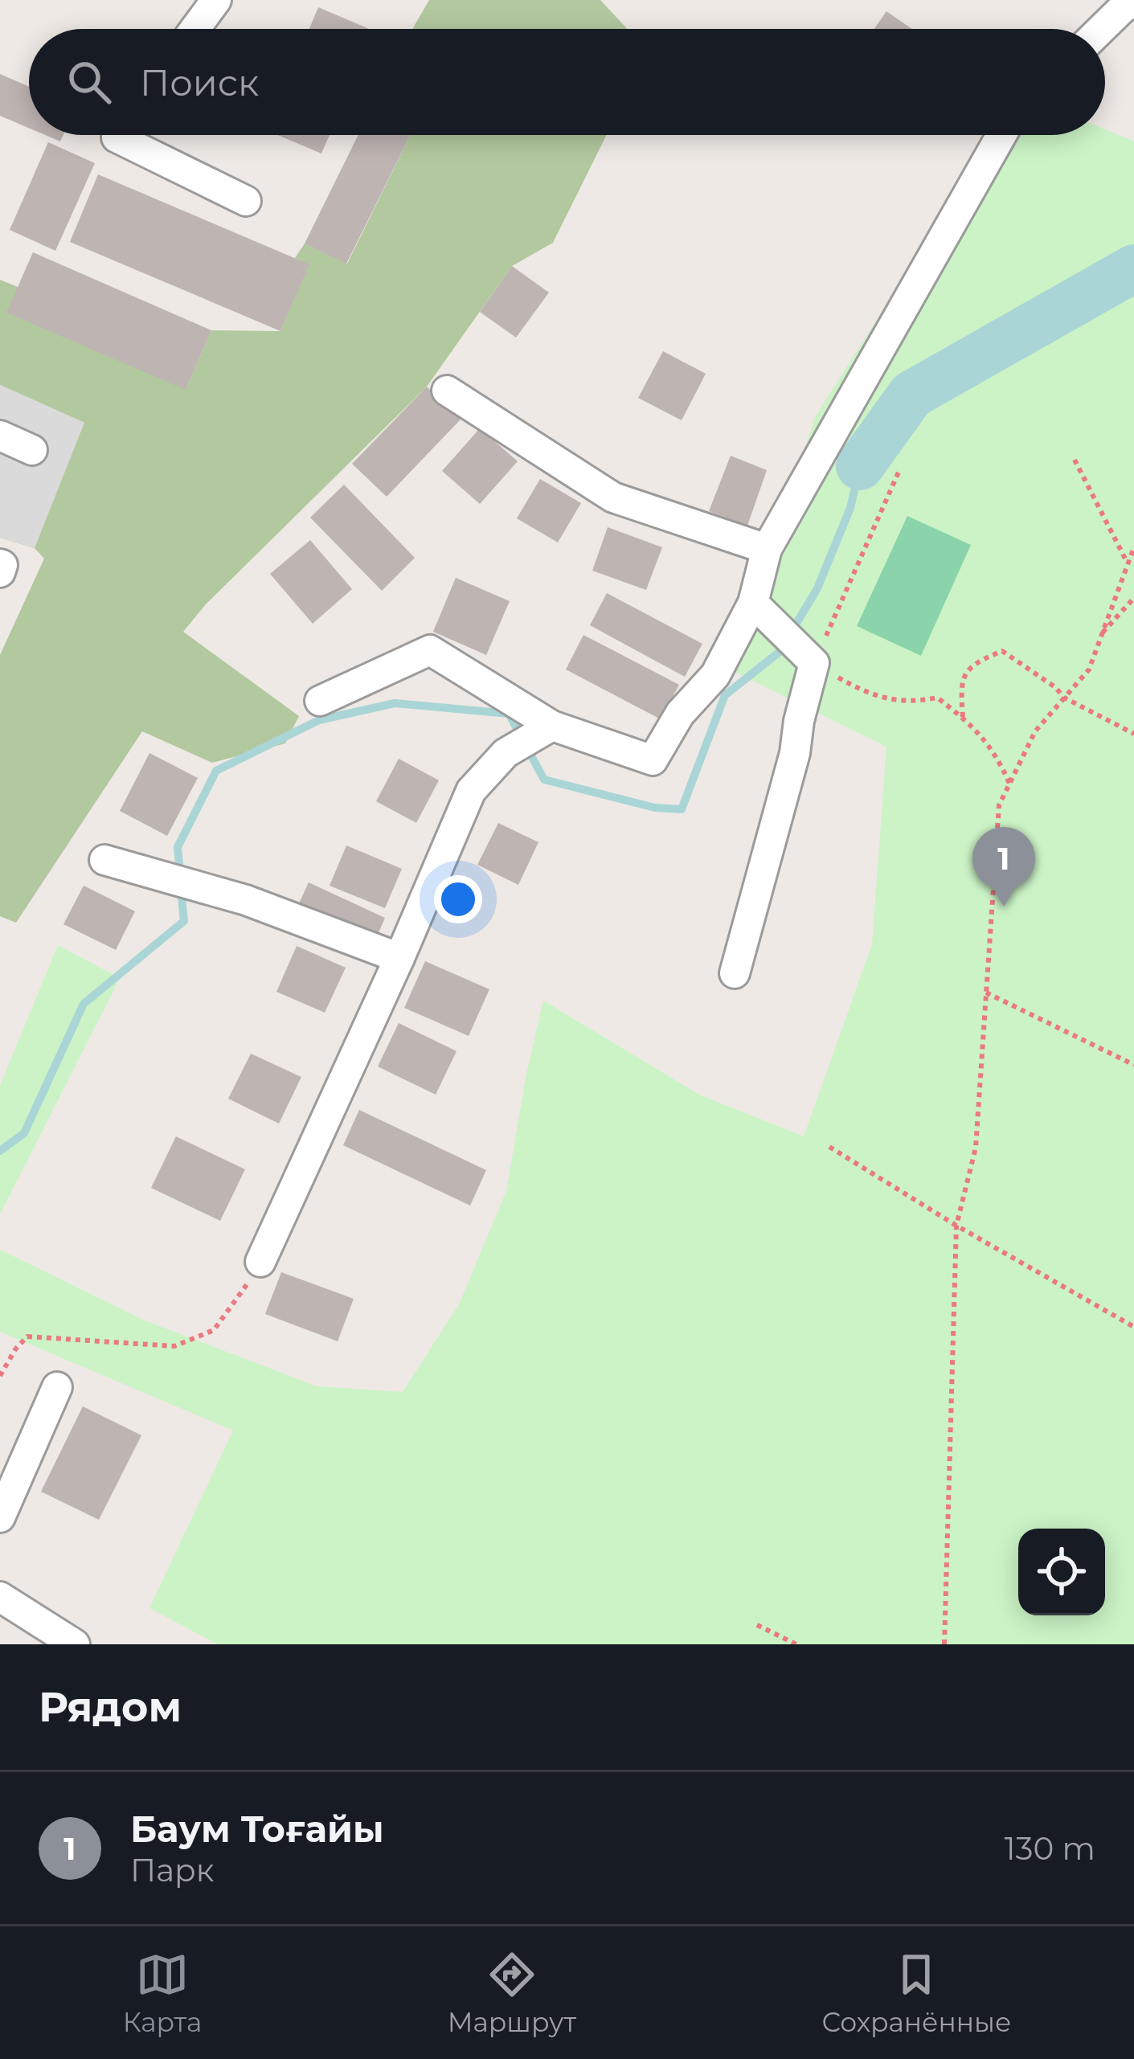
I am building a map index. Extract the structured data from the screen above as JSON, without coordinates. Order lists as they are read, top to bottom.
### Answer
{
  "page": {
    "search": "Поиск",
    "pins": "1",
    "heading": "Рядом",
    "list": [
      {
        "mark": "1",
        "name": "Баум Тоғайы",
        "note": "Парк",
        "value": "130 m"
      }
    ],
    "nav": ["Карта", "Маршрут", "Сохранённые"]
  }
}
